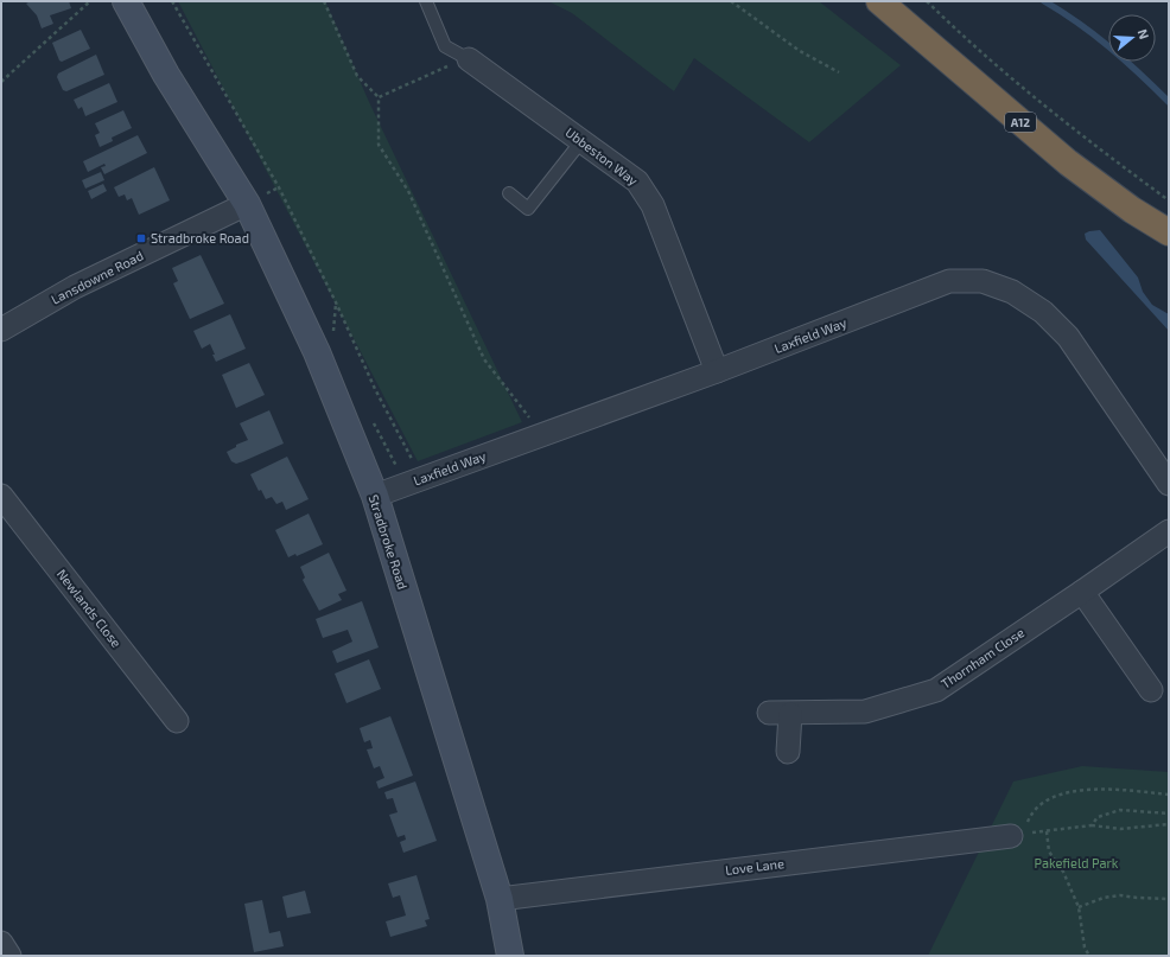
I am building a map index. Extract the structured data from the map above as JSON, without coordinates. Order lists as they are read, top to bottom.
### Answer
{
  "streets": {
    "highway": ["A12"],
    "main road": ["Stradbroke Road"],
    "street": [
      "Ubbeston Way",
      "Lansdowne Road",
      "Laxfield Way",
      "Newlands Close",
      "Thornham Close",
      "Love Lane"
    ]
  },
  "crossings": [
    ["Ubbeston Way", "Laxfield Way"],
    ["Lansdowne Road", "Stradbroke Road"],
    ["Laxfield Way", "Stradbroke Road"],
    ["Stradbroke Road", "Love Lane"]
  ],
  "parks": ["Pakefield Park"],
  "places": {
    "transit": ["Stradbroke Road"]
  },
  "north": "right"
}
